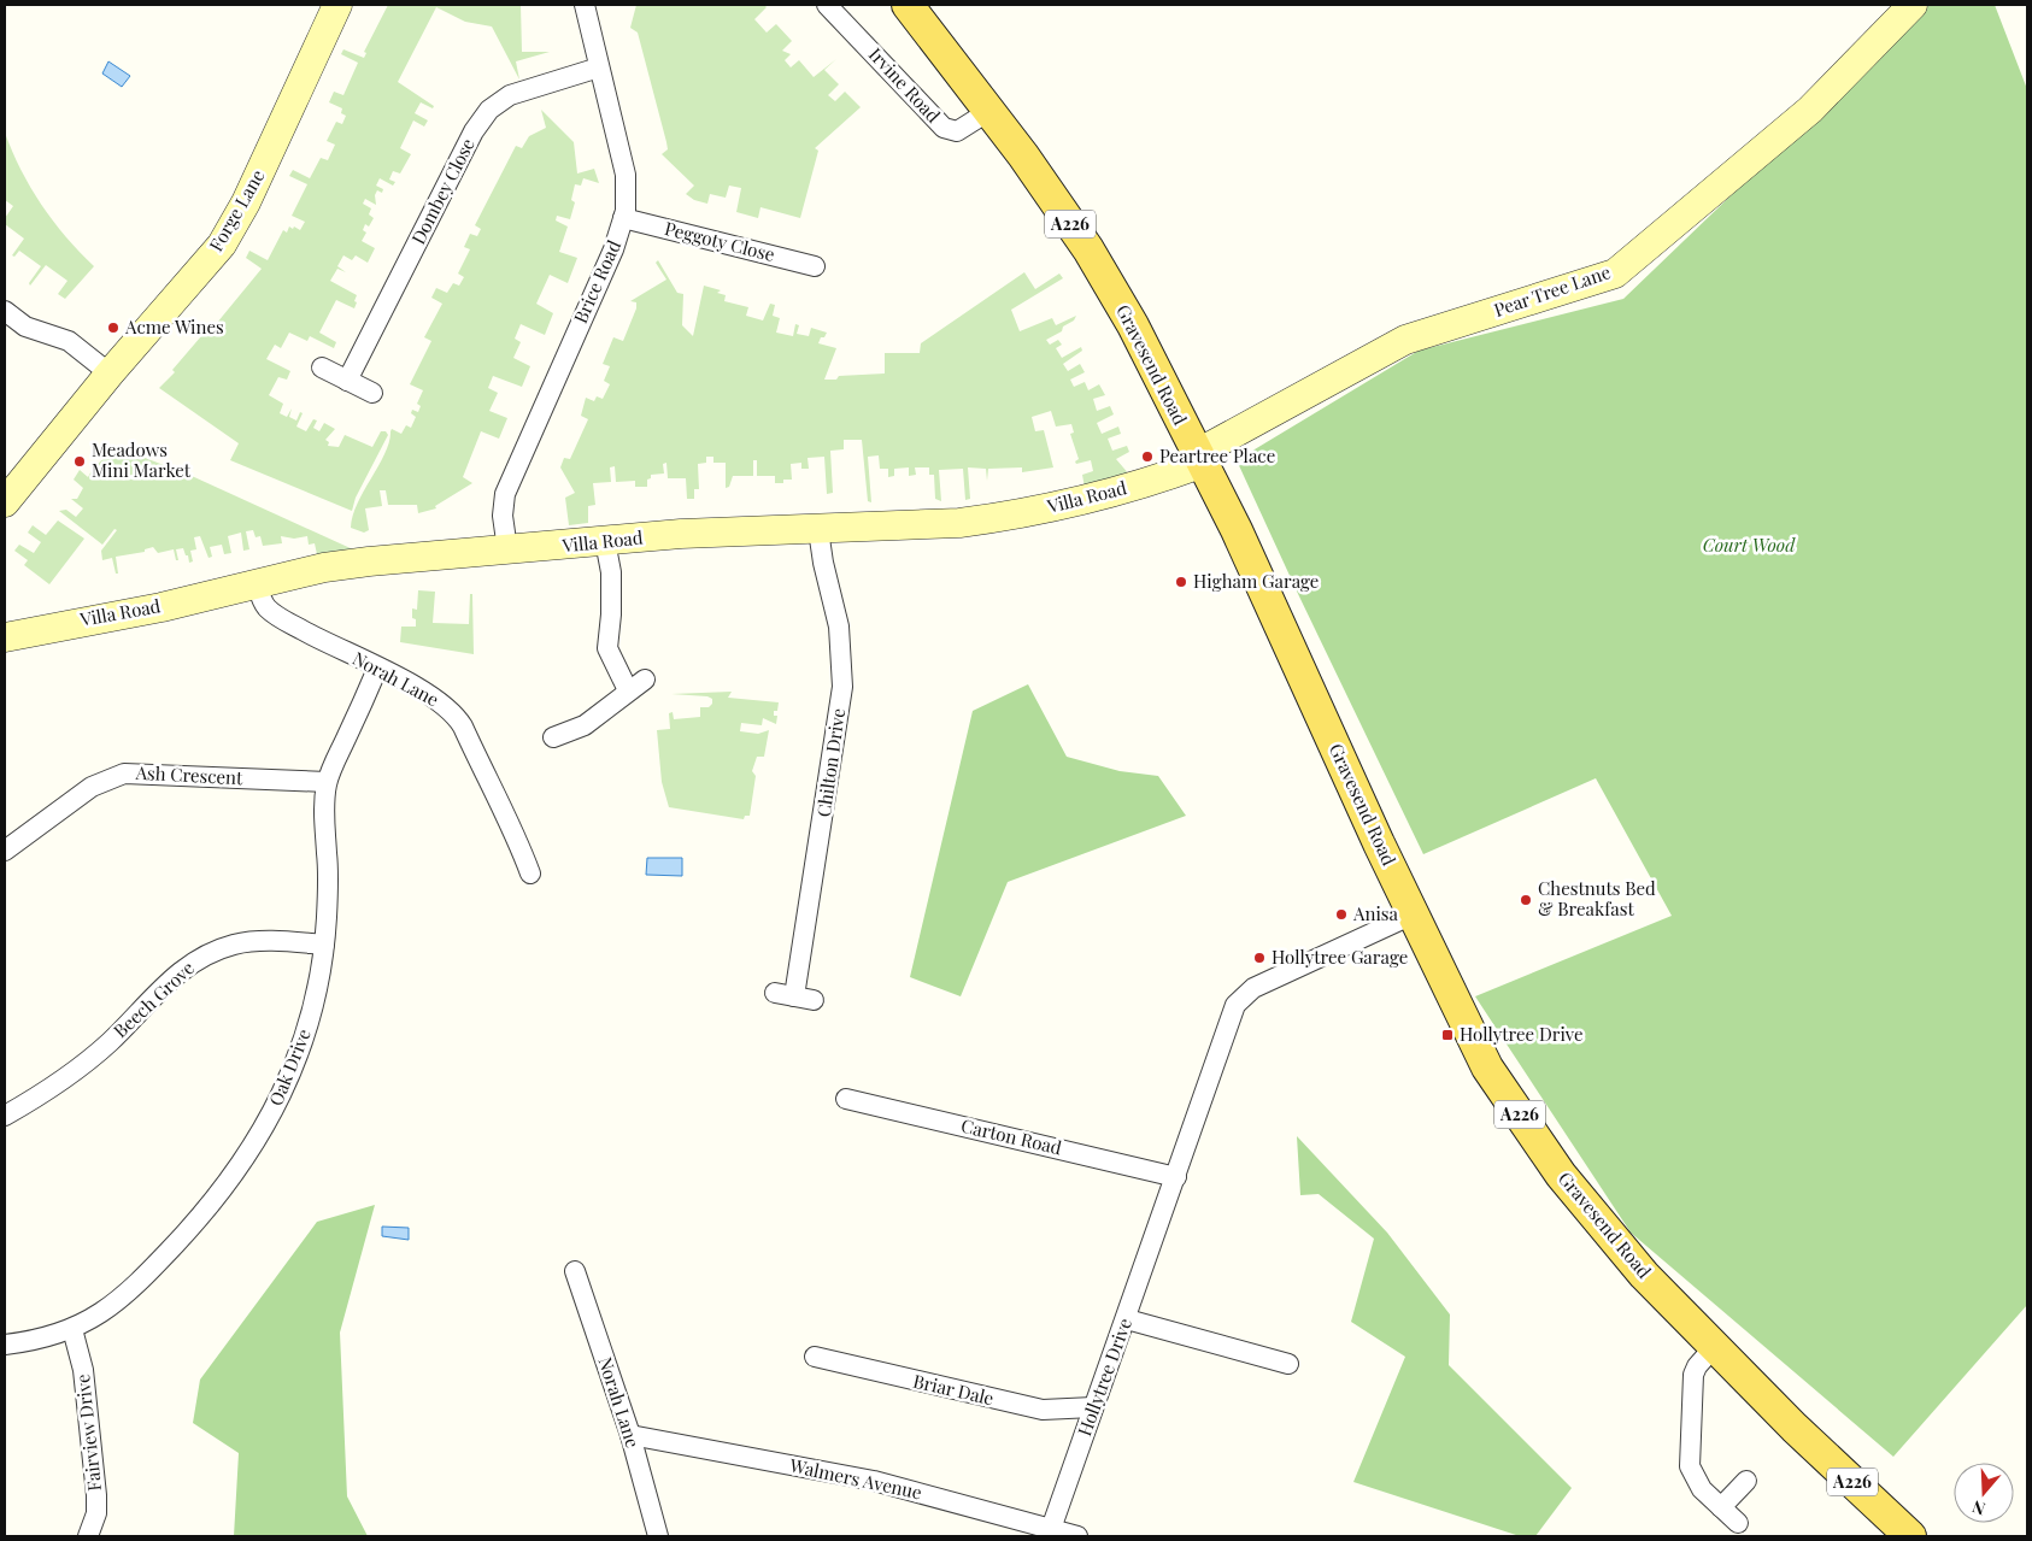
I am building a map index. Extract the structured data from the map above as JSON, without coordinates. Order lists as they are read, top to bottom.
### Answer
{
  "streets": {
    "main road": ["A226", "Gravesend Road"],
    "street": [
      "Irvine Road",
      "Dombey Close",
      "Forge Lane",
      "Peggoty Close",
      "Brice Road",
      "Pear Tree Lane",
      "Villa Road",
      "Norah Lane",
      "Chilton Drive",
      "Ash Crescent",
      "Beech Grove",
      "Oak Drive",
      "Carton Road",
      "Hollytree Drive",
      "Briar Dale",
      "Fairview Drive",
      "Walmers Avenue"
    ]
  },
  "crossings": [
    ["Irvine Road", "Gravesend Road"],
    ["Dombey Close", "Brice Road"],
    ["Peggoty Close", "Brice Road"],
    ["Brice Road", "Villa Road"],
    ["Pear Tree Lane", "Gravesend Road"],
    ["Pear Tree Lane", "Villa Road"],
    ["Gravesend Road", "Villa Road"],
    ["Gravesend Road", "Hollytree Drive"],
    ["Villa Road", "Norah Lane"],
    ["Villa Road", "Chilton Drive"],
    ["Norah Lane", "Oak Drive"],
    ["Norah Lane", "Walmers Avenue"],
    ["Ash Crescent", "Oak Drive"],
    ["Beech Grove", "Oak Drive"],
    ["Oak Drive", "Fairview Drive"],
    ["Carton Road", "Hollytree Drive"],
    ["Hollytree Drive", "Briar Dale"],
    ["Hollytree Drive", "Walmers Avenue"]
  ],
  "parks": ["Court Wood"],
  "places": {
    "other": [
      "Acme Wines",
      "Peartree Place",
      "Meadows Mini Market",
      "Higham Garage",
      "Chestnuts Bed & Breakfast",
      "Anisa",
      "Hollytree Garage"
    ],
    "transit": ["Hollytree Drive"]
  },
  "north": "bottom"
}
